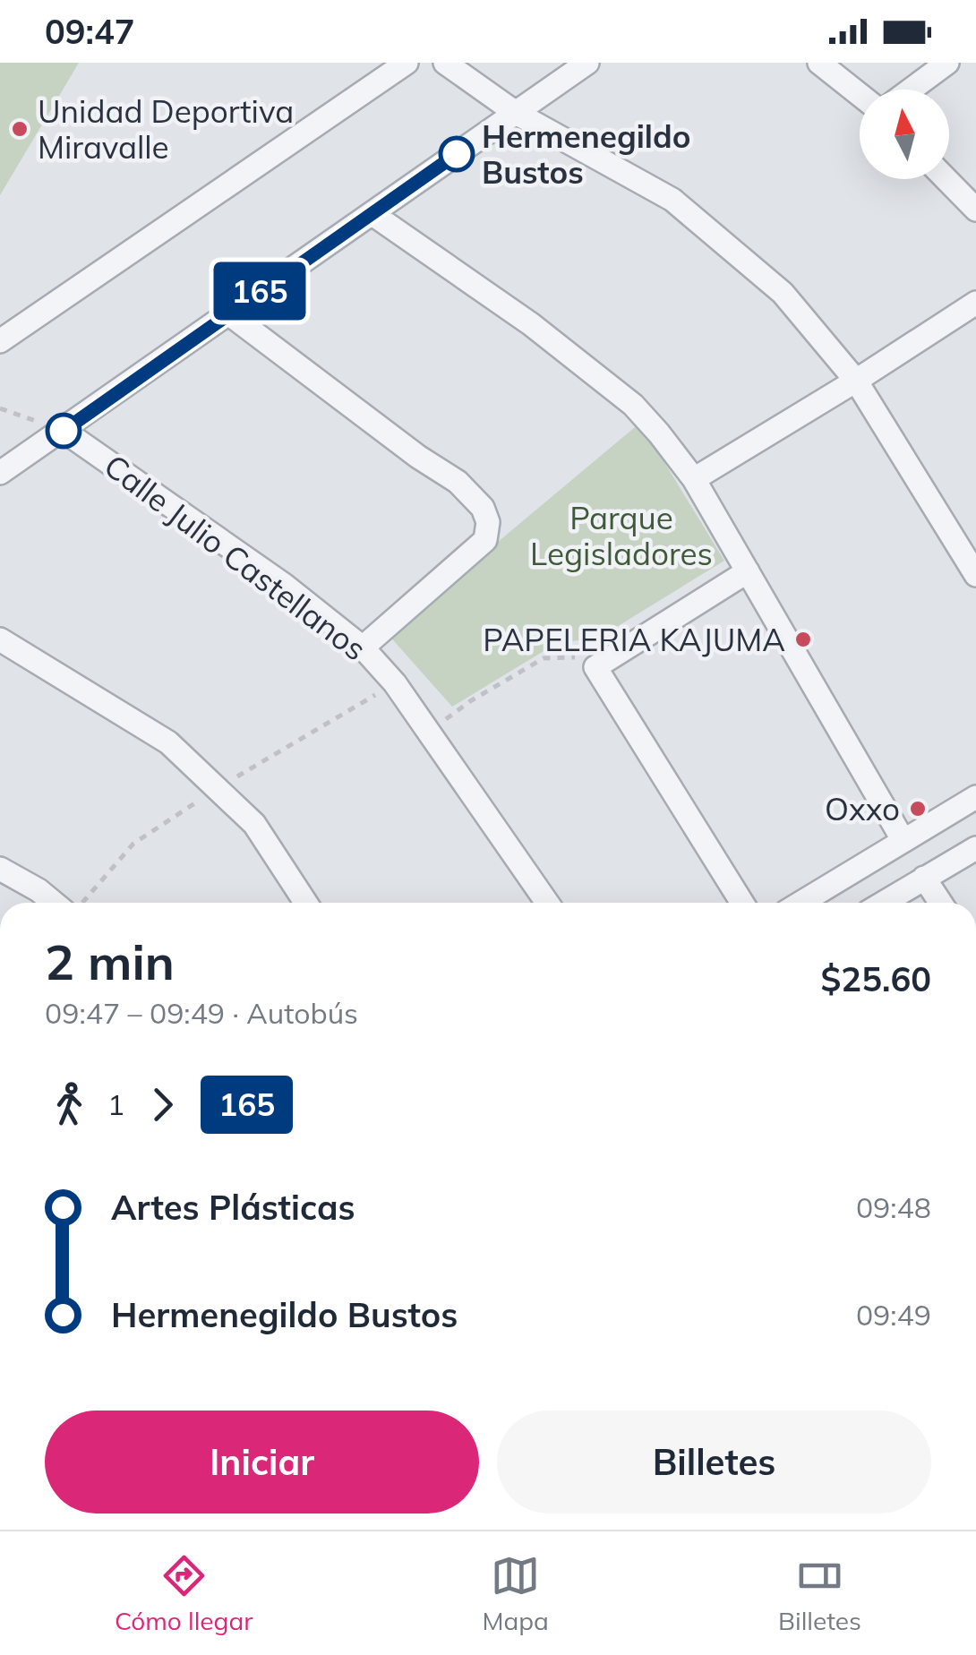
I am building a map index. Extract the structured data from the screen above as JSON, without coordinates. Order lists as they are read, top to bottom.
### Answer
{
  "streets": {
    "street": ["Calle Julio Castellanos"]
  },
  "parks": ["Parque Legisladores"],
  "places": [
    "Unidad Deportiva Miravalle",
    "Hermenegildo Bustos",
    "PAPELERIA KAJUMA",
    "Oxxo"
  ],
  "lines": ["bus line 165"],
  "north": "top",
  "page": {
    "status": "09:47",
    "on_map": "165",
    "heading": ["2 min", "09:47 – 09:49 · Autobús", "$25.60"],
    "legs": ["1", "165"],
    "list": [
      {
        "name": "Artes Plásticas",
        "value": "09:48"
      },
      {
        "name": "Hermenegildo Bustos",
        "value": "09:49"
      }
    ],
    "buttons": ["Iniciar", "Billetes"],
    "tabs": ["Cómo llegar", "Mapa", "Billetes"]
  }
}
